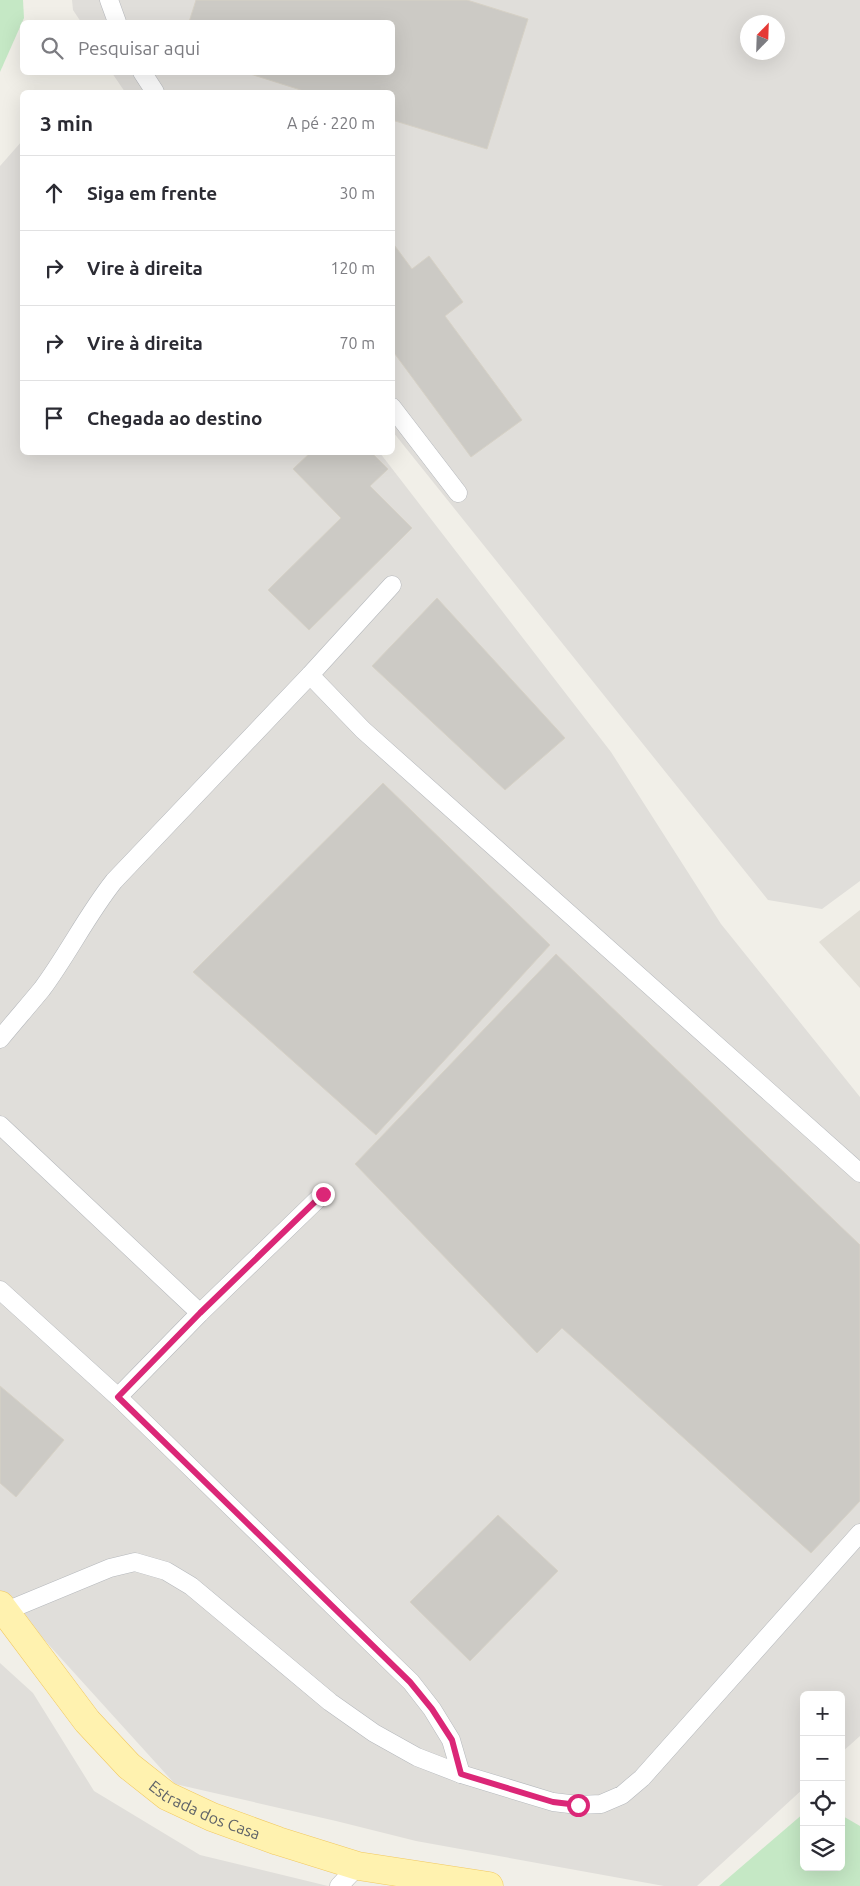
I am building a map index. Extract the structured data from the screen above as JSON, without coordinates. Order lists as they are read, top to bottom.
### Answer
{
  "streets": {
    "main road": ["Estrada dos Casa"]
  },
  "north": "top right",
  "page": {
    "search": "Pesquisar aqui",
    "heading": ["3 min", "A pé · 220 m"],
    "list": [
      ["Siga em frente", "30 m"],
      ["Vire à direita", "120 m"],
      ["Vire à direita", "70 m"],
      "Chegada ao destino"
    ],
    "map_buttons": ["+", "−"]
  }
}
